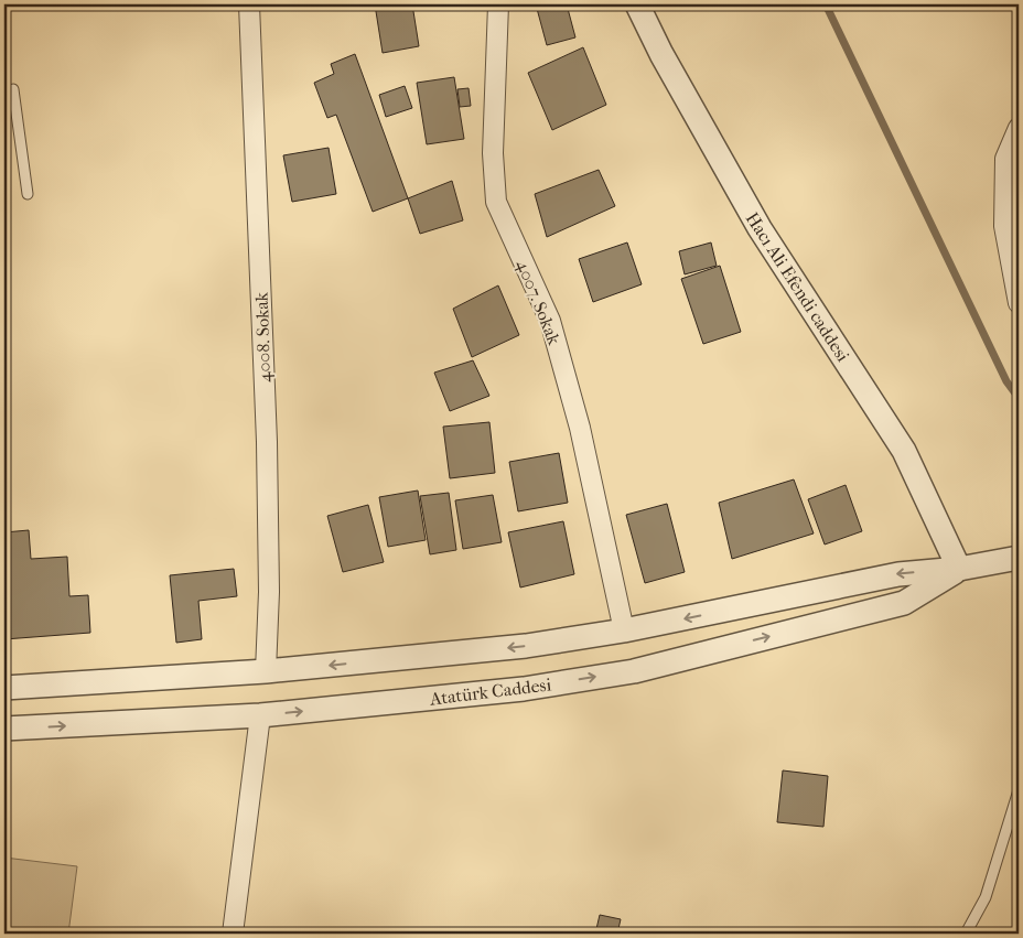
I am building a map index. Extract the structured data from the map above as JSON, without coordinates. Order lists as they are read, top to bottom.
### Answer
{
  "streets": {
    "street": [
      "Hacı Ali Efendi caddesi",
      "4007. Sokak",
      "4008. Sokak",
      "Atatürk Caddesi"
    ]
  },
  "crossings": [
    ["Hacı Ali Efendi caddesi", "Atatürk Caddesi"],
    ["4007. Sokak", "Atatürk Caddesi"],
    ["4008. Sokak", "Atatürk Caddesi"]
  ]
}
